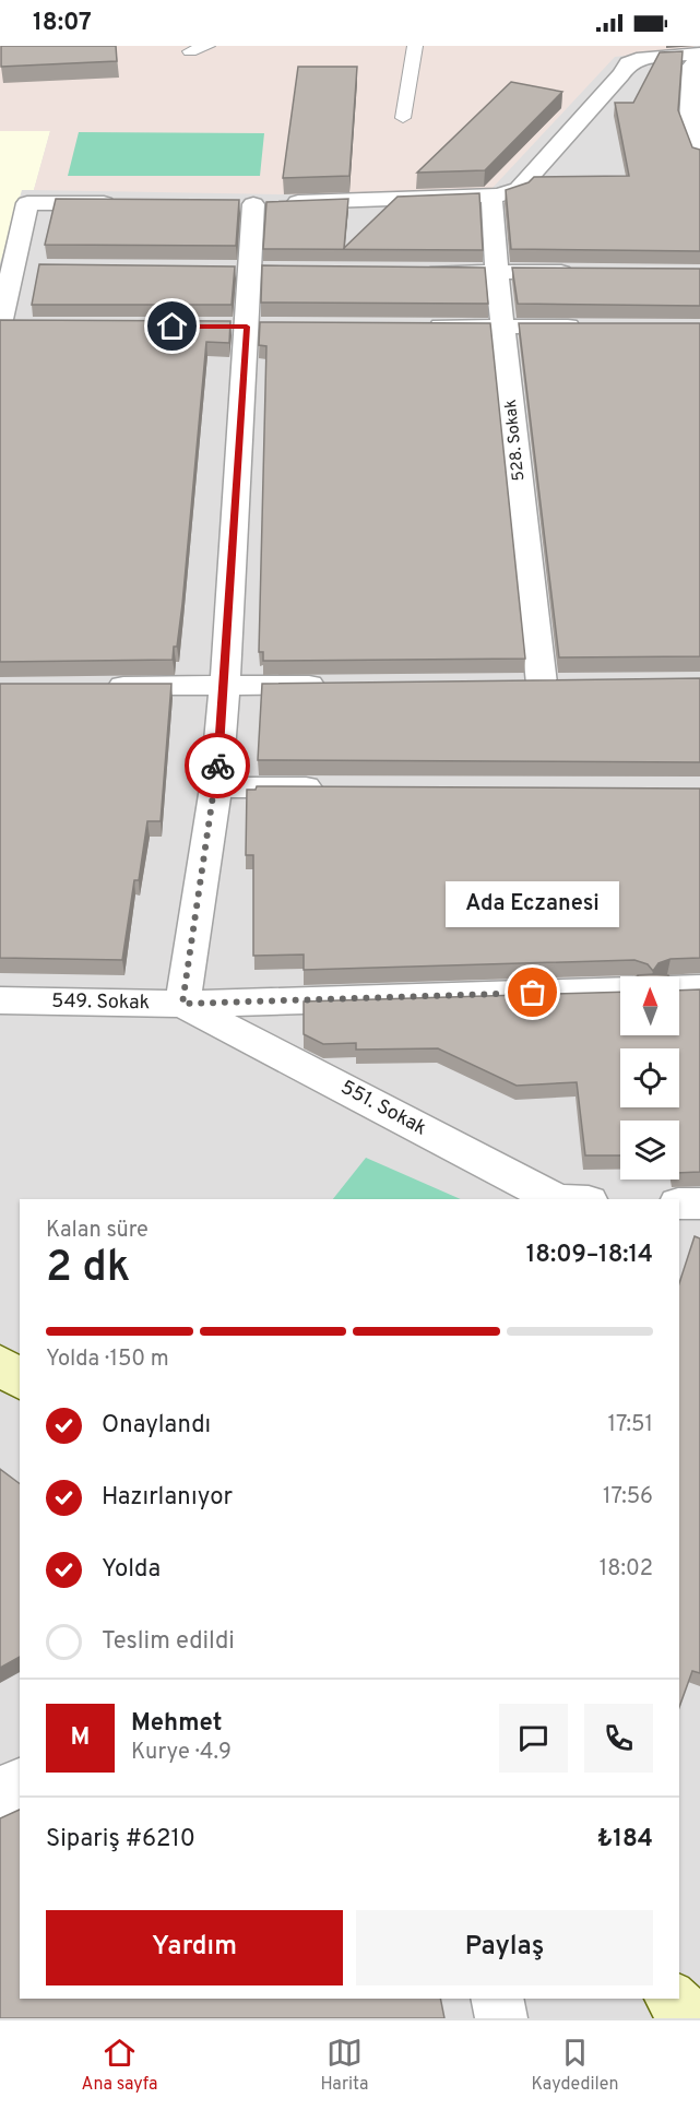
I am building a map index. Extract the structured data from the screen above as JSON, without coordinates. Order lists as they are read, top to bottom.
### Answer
{
  "streets": {
    "street": ["528. Sokak", "549. Sokak", "551. Sokak"]
  },
  "crossings": [
    ["549. Sokak", "551. Sokak"]
  ],
  "places": ["Ada Eczanesi"],
  "north": "top",
  "page": {
    "status": "18:07",
    "bubble": "Ada Eczanesi",
    "heading": ["2 dk", "Kalan süre", "18:09–18:14"],
    "panel": [
      "Mehmet",
      "Kurye · 4.9",
      "Sipariş #6210",
      "₺184"
    ],
    "bar": "Yolda · 150 m",
    "list": [
      ["Onaylandı", "17:51"],
      ["Hazırlanıyor", "17:56"],
      ["Yolda", "18:02"],
      "Teslim edildi"
    ],
    "round": "M",
    "buttons": ["Yardım", "Paylaş"],
    "tabs": ["Ana sayfa", "Harita", "Kaydedilen"]
  }
}
